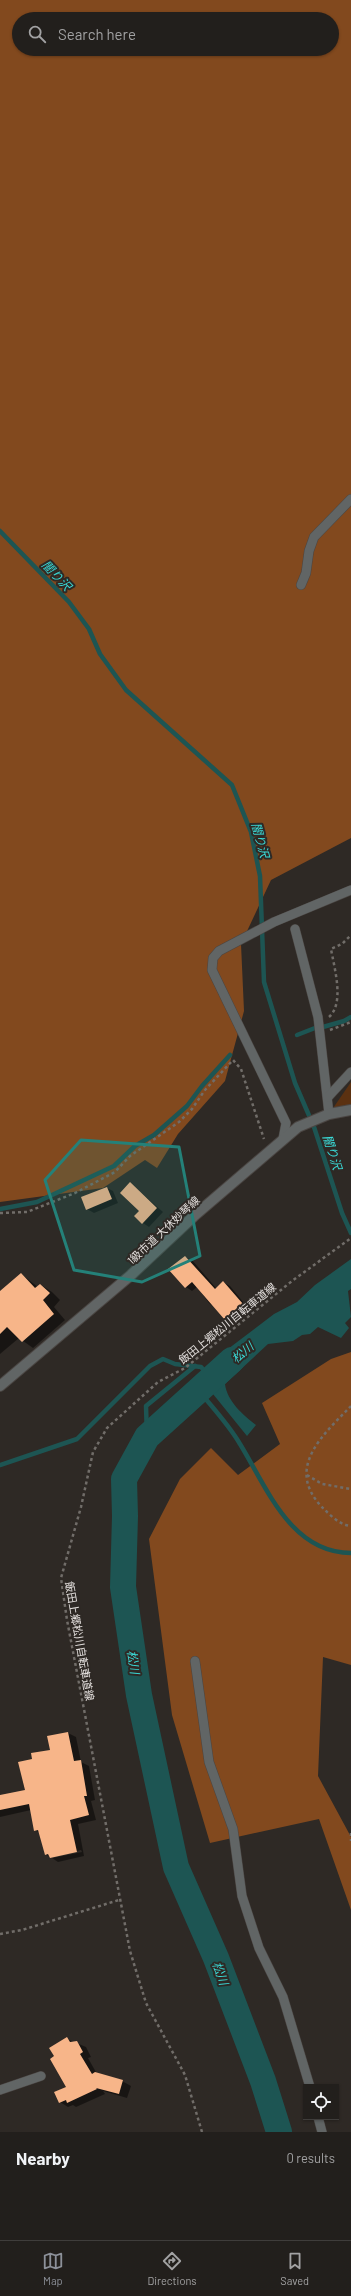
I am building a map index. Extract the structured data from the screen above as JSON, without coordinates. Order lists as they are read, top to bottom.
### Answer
{
  "streets": {
    "street": ["1級市道 大休妙琴線"],
    "path": ["飯田上郷松川自転車道線"]
  },
  "water": ["闇り沢", "松川"],
  "page": {
    "search": "Search here",
    "heading": ["Nearby", "0 results"],
    "nav": ["Map", "Directions", "Saved"]
  }
}
